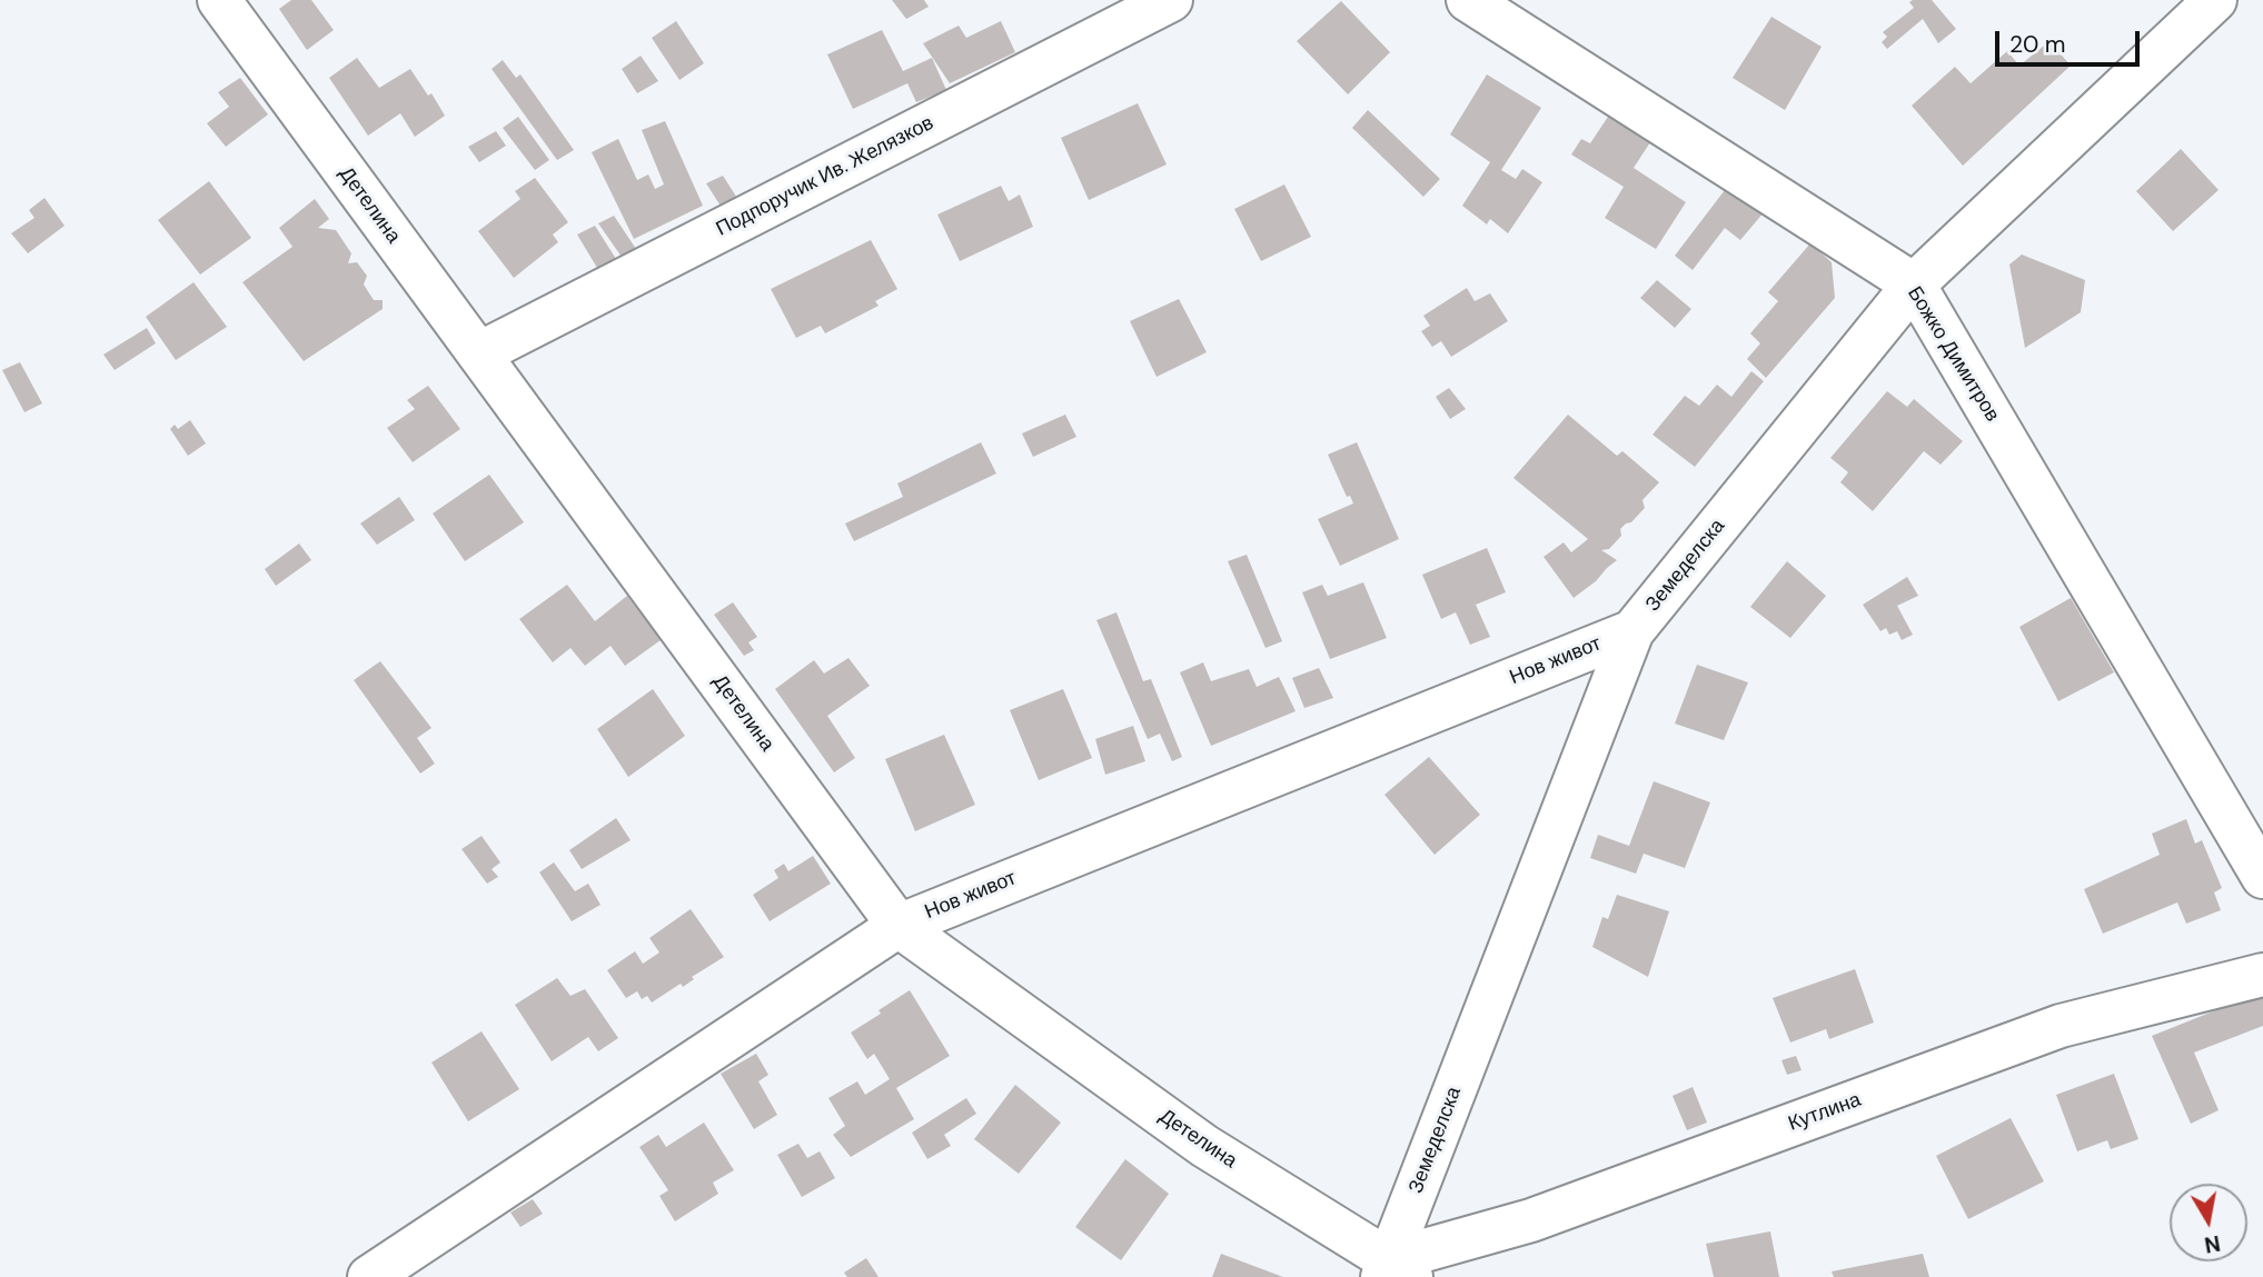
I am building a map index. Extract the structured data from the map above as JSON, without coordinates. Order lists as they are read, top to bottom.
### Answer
{
  "streets": {
    "street": [
      "Подпоручик Ив. Желязков",
      "Детелина",
      "Божко Димитров",
      "Земеделска",
      "Нов живот",
      "Кутлина"
    ]
  },
  "crossings": [
    ["Подпоручик Ив. Желязков", "Детелина"],
    ["Детелина", "Земеделска"],
    ["Детелина", "Нов живот"],
    ["Детелина", "Кутлина"],
    ["Божко Димитров", "Земеделска"],
    ["Земеделска", "Нов живот"],
    ["Земеделска", "Кутлина"]
  ],
  "scale_bar": "20 m",
  "north": "bottom"
}
